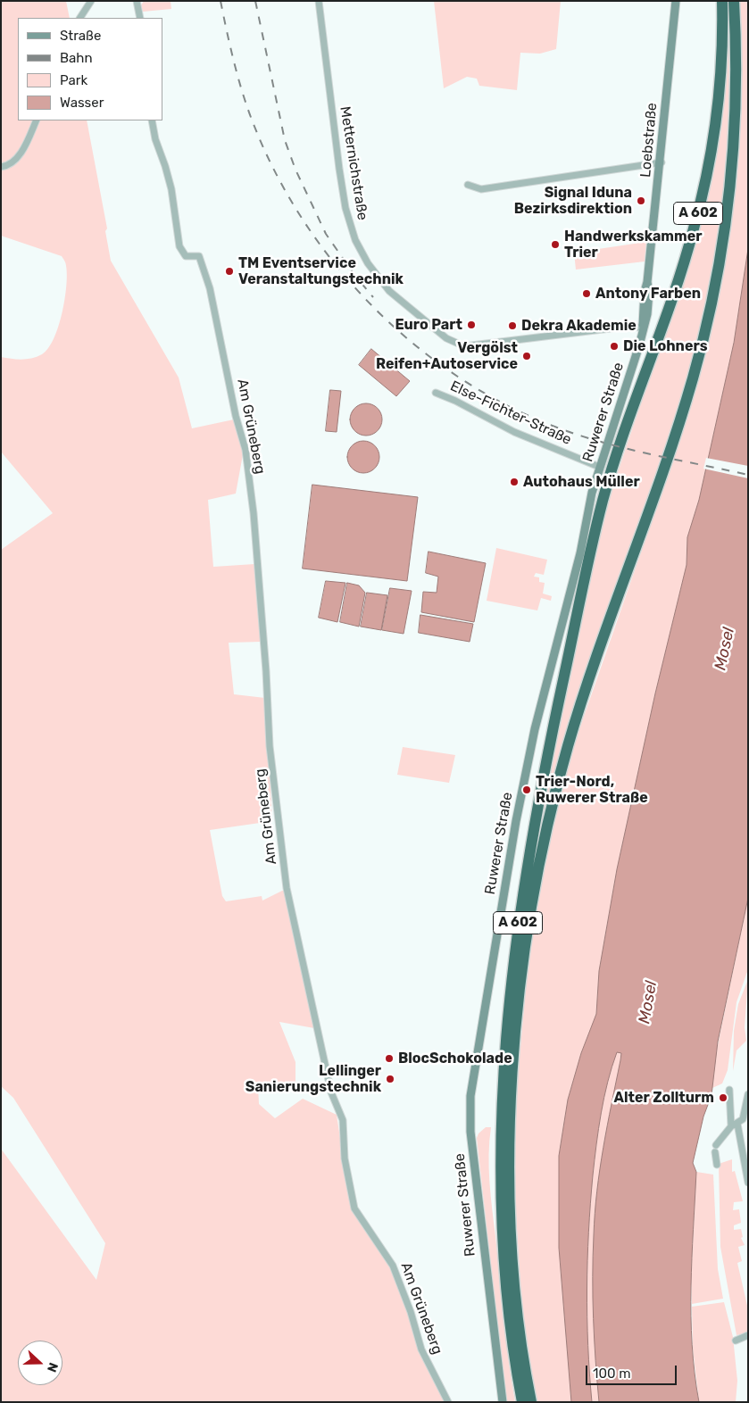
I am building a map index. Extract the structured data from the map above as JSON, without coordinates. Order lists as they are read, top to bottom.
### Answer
{
  "streets": {
    "highway": ["A 602"],
    "main road": ["Loebstraße", "Ruwerer Straße"],
    "street": ["Metternichstraße", "Else-Fichter-Straße", "Am Grüneberg"]
  },
  "crossings": [
    ["Loebstraße", "Metternichstraße"],
    ["Loebstraße", "Ruwerer Straße"],
    ["Metternichstraße", "Ruwerer Straße"],
    ["Ruwerer Straße", "Else-Fichter-Straße"]
  ],
  "water": ["Mosel"],
  "places": [
    "Signal Iduna Bezirksdirektion",
    "Handwerkskammer Trier",
    "TM Eventservice Veranstaltungstechnik",
    "Antony Farben",
    "Euro Part",
    "Dekra Akademie",
    "Die Lohners",
    "Vergölst Reifen+Autoservice",
    "Autohaus Müller",
    "Trier-Nord, Ruwerer Straße",
    "BlocSchokolade",
    "Lellinger Sanierungstechnik",
    "Alter Zollturm"
  ],
  "legend": [
    "Straße",
    "Bahn",
    "Park",
    "Wasser"
  ],
  "scale_bar": "100 m",
  "north": "right"
}
